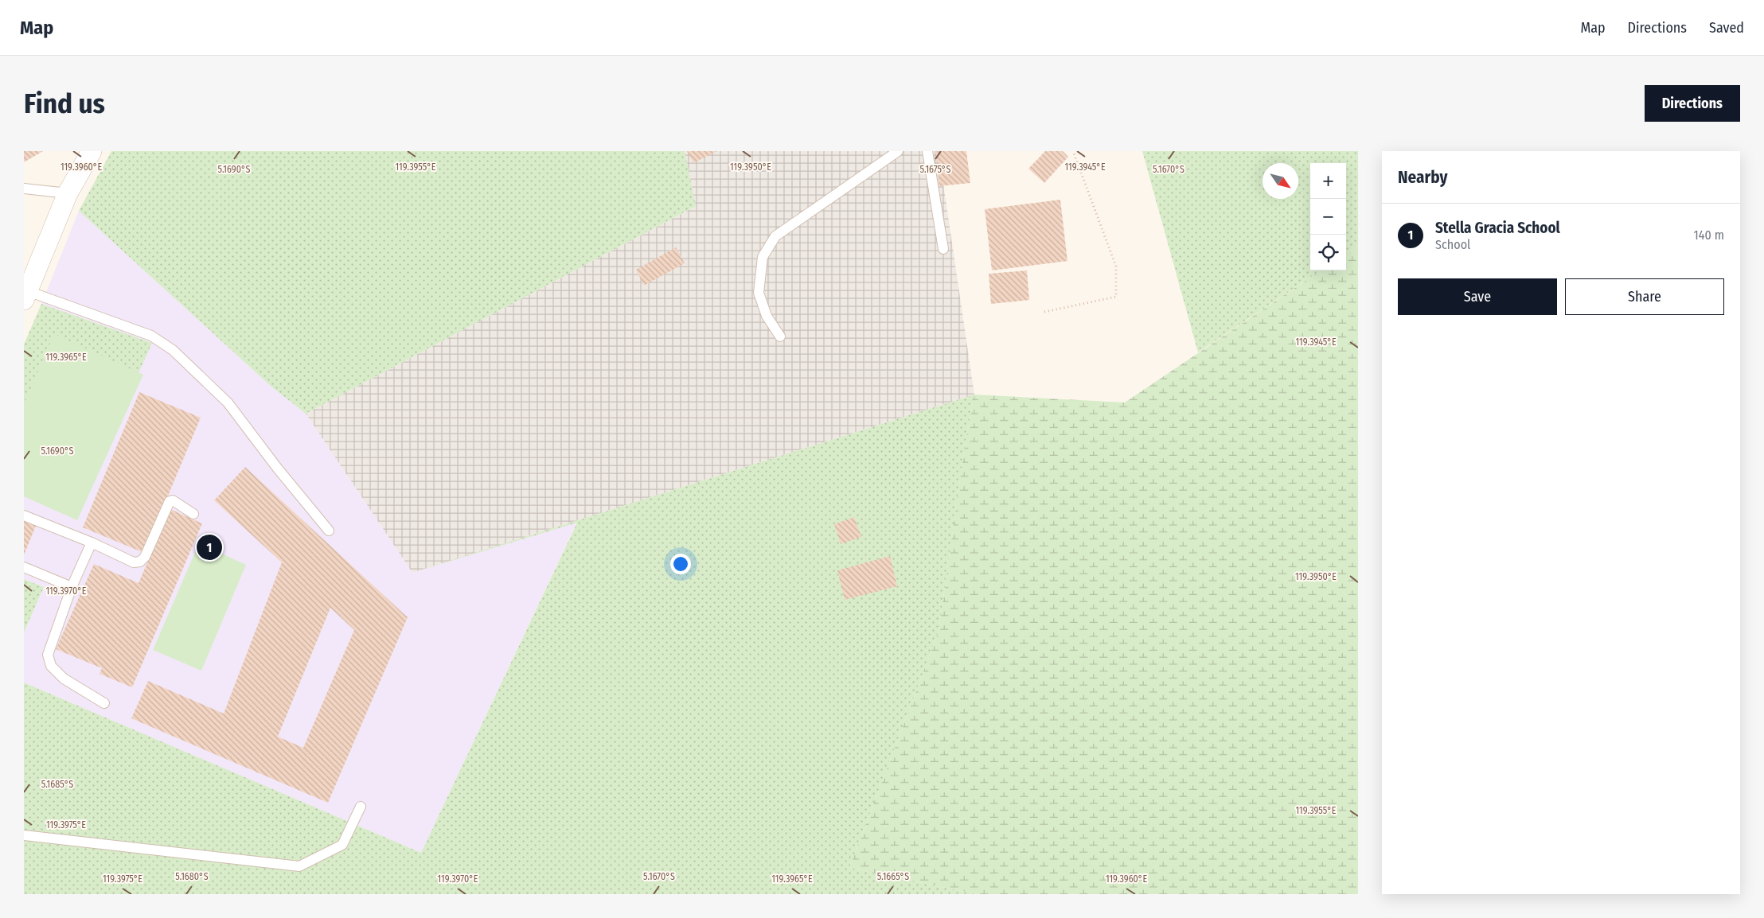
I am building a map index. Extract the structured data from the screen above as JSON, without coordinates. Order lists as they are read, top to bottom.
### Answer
{
  "north": "bottom right",
  "page": {
    "header": "Map",
    "nav": ["Map", "Directions", "Saved"],
    "buttons": [
      "Directions",
      ["Save", "Share"]
    ],
    "title": "Find us",
    "heading": "Nearby",
    "map_buttons": ["+", "−"],
    "list": [
      {
        "mark": "1",
        "name": "Stella Gracia School",
        "note": "School",
        "value": "140 m"
      }
    ],
    "pins": "1"
  },
  "coordinates": [
    "119.3945°E",
    "119.3960°E",
    "119.3955°E",
    "119.3950°E",
    "5.1690°S",
    "5.1675°S",
    "5.1670°S",
    "119.3965°E",
    "119.3970°E",
    "5.1685°S",
    "119.3975°E",
    "5.1680°S",
    "5.1665°S"
  ]
}
